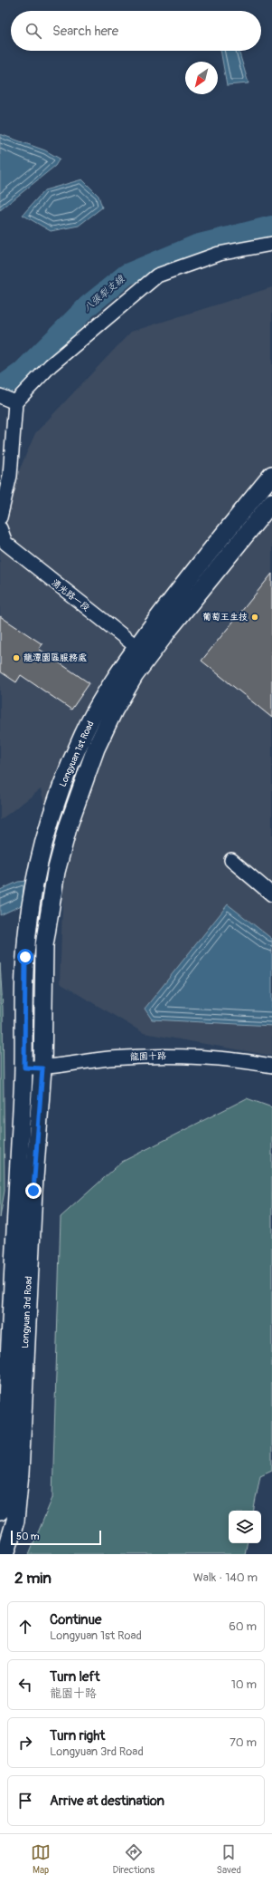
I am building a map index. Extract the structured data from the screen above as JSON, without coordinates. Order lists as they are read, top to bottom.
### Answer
{
  "streets": {
    "street": [
      "湧光路一段",
      "Longyuan 1st Road",
      "龍園十路",
      "Longyuan 3rd Road"
    ]
  },
  "crossings": [
    ["湧光路一段", "Longyuan 1st Road"],
    ["Longyuan 1st Road", "龍園十路"],
    ["Longyuan 1st Road", "Longyuan 3rd Road"],
    ["龍園十路", "Longyuan 3rd Road"]
  ],
  "water": ["八張犁支線"],
  "places": ["葡萄王生技", "龍潭園區服務處"],
  "scale_bar": "50 m",
  "north": "bottom left",
  "page": {
    "search": "Search here",
    "scale": "50 m",
    "heading": ["2 min", "Walk · 140 m"],
    "list": [
      ["Continue", "Longyuan 1st Road", "60 m"],
      ["Turn left", "龍園十路", "10 m"],
      ["Turn right", "Longyuan 3rd Road", "70 m"],
      "Arrive at destination"
    ],
    "nav": ["Map", "Directions", "Saved"]
  }
}
